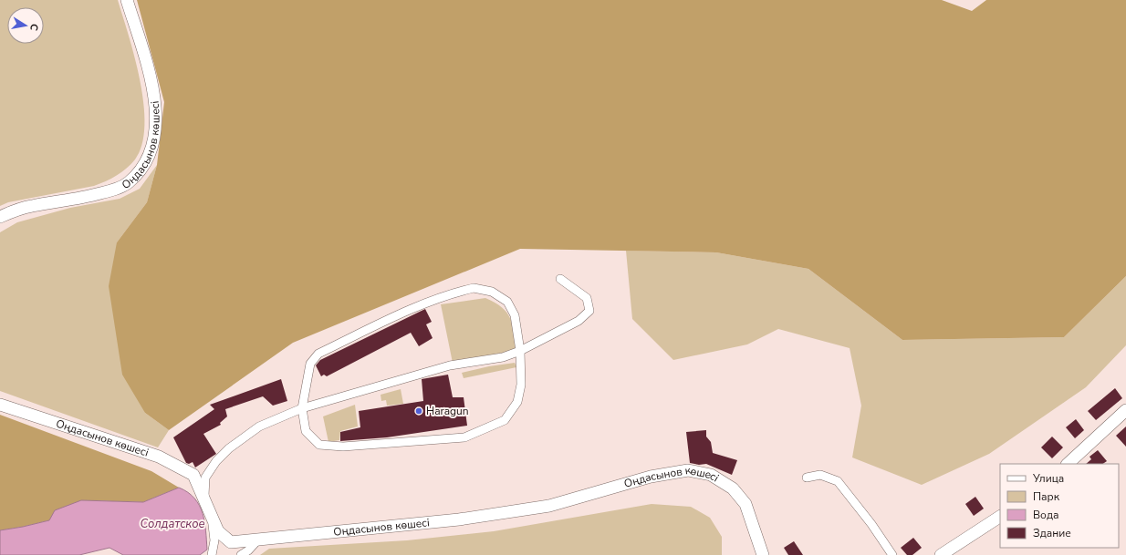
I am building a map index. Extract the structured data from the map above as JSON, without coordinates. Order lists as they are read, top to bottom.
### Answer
{
  "streets": {
    "street": ["Оңдасынов көшесі"]
  },
  "water": ["Солдатское"],
  "places": ["Haragun"],
  "legend": [
    "Улица",
    "Парк",
    "Вода",
    "Здание"
  ],
  "north": "right"
}
